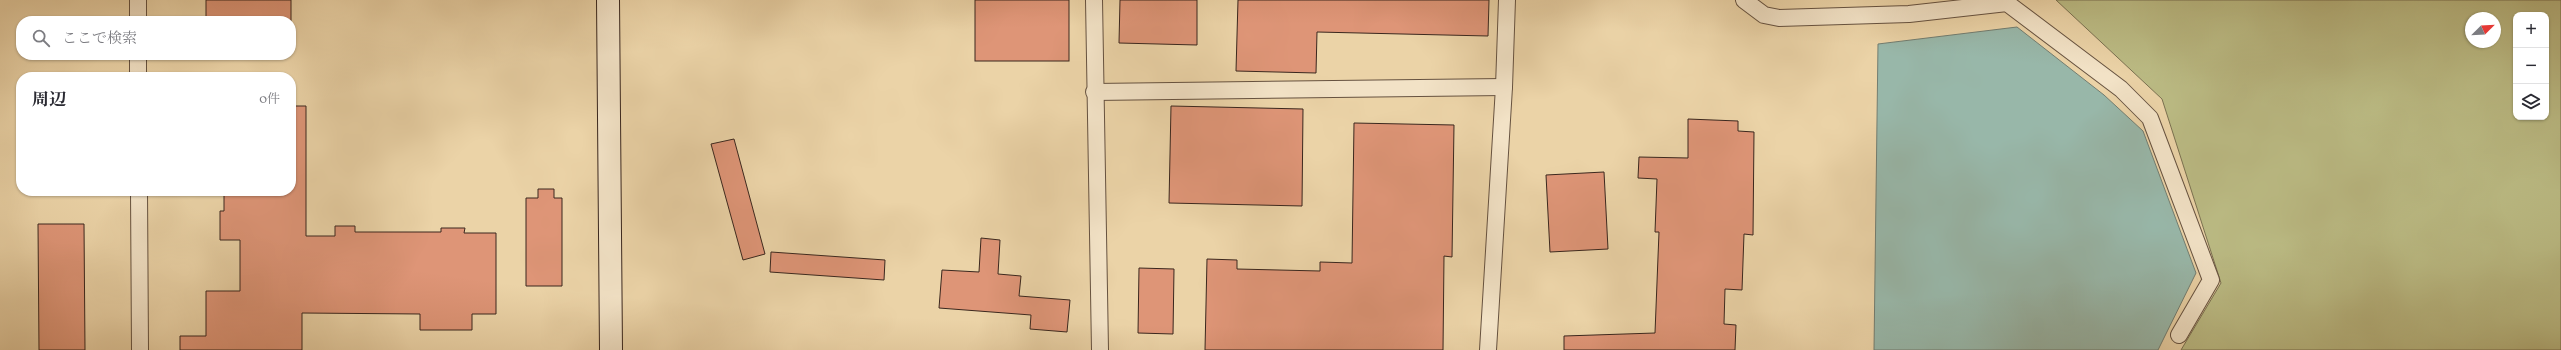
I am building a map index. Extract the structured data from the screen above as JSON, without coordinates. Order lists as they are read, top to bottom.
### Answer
{
  "north": "top right",
  "page": {
    "map_buttons": ["+", "−"],
    "search": "ここで検索",
    "heading": ["周辺", "0件"]
  }
}
